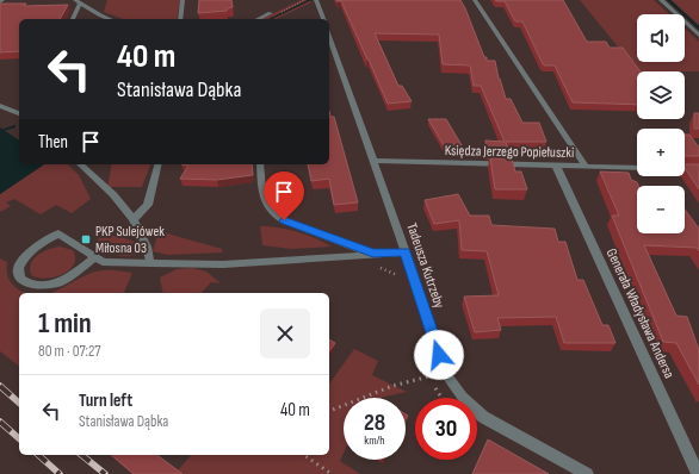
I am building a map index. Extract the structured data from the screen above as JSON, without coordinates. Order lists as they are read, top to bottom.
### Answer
{
  "streets": {
    "street": ["Księdza Jerzego Popiełuszki", "Tadeusza Kutrzeby", "Generała Władysława Andersa"]
  },
  "crossings": [
    ["Księdza Jerzego Popiełuszki", "Tadeusza Kutrzeby"],
    ["Księdza Jerzego Popiełuszki", "Generała Władysława Andersa"]
  ],
  "places": {
    "transit": ["PKP Sulejówek Miłosna 03"]
  },
  "page": {
    "map_buttons": ["+", "−"],
    "turn": ["40 m", "Stanisława Dąbka"],
    "then": "Then",
    "heading": ["1 min", "80 m · 07:27"],
    "list": [
      {
        "name": "Turn left",
        "note": "Stanisława Dąbka",
        "value": "40 m"
      }
    ],
    "speed": "28 km/h",
    "limit": "30"
  }
}
